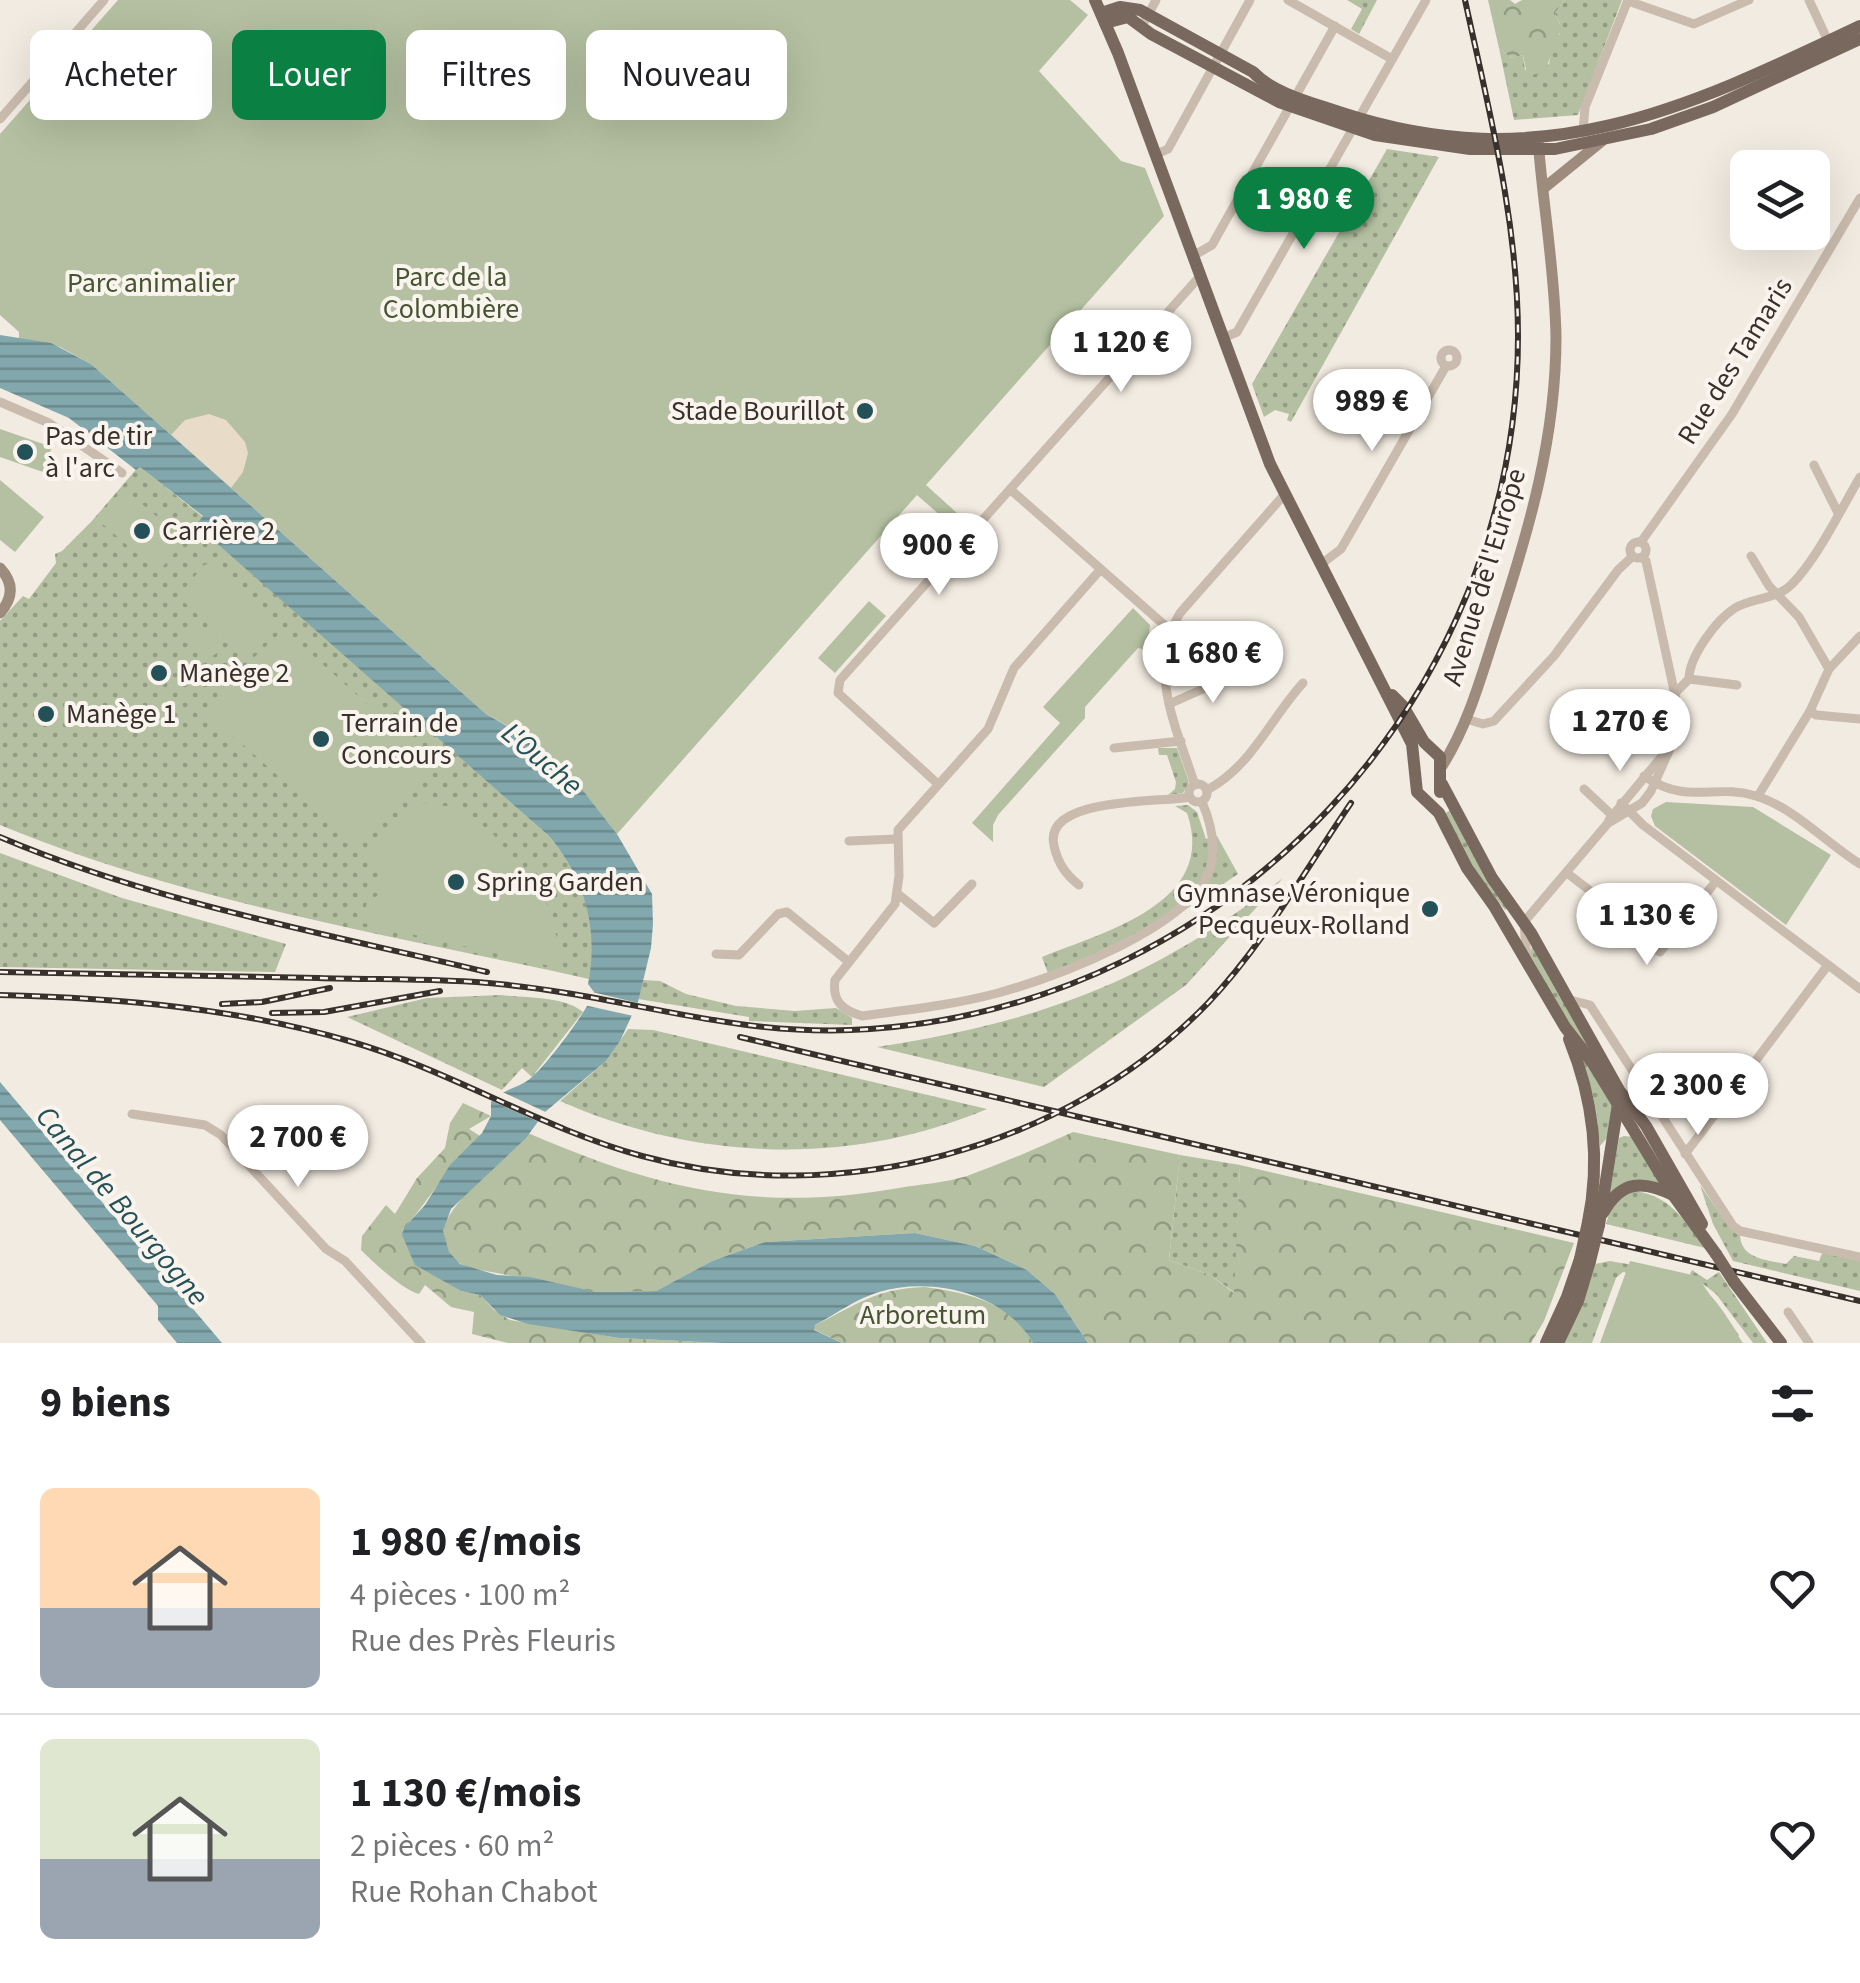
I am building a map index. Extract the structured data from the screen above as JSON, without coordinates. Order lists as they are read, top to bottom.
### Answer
{
  "streets": {
    "main road": ["Avenue de l'Europe"],
    "street": ["Rue des Tamaris"]
  },
  "water": ["L'Ouche", "Canal de Bourgogne"],
  "parks": ["Parc de la Colombière", "Parc animalier", "Arboretum"],
  "places": [
    "Stade Bourillot",
    "Pas de tir à l'arc",
    "Carrière 2",
    "Manège 2",
    "Manège 1",
    "Terrain de Concours",
    "Spring Garden",
    "Gymnase Véronique Pecqueux-Rolland"
  ],
  "page": {
    "chip": [
      "Acheter",
      "Louer",
      "Filtres",
      "Nouveau"
    ],
    "price": [
      "1 980 €",
      "1 120 €",
      "989 €",
      "900 €",
      "1 680 €",
      "1 270 €",
      "1 130 €",
      "2 300 €",
      "2 700 €"
    ],
    "heading": "9 biens",
    "list": [
      {
        "name": "1 980 €/mois",
        "note": "4 pièces · 100 m² · Rue des Près Fleuris"
      },
      {
        "name": "1 130 €/mois",
        "note": "2 pièces · 60 m² · Rue Rohan Chabot"
      }
    ]
  }
}
